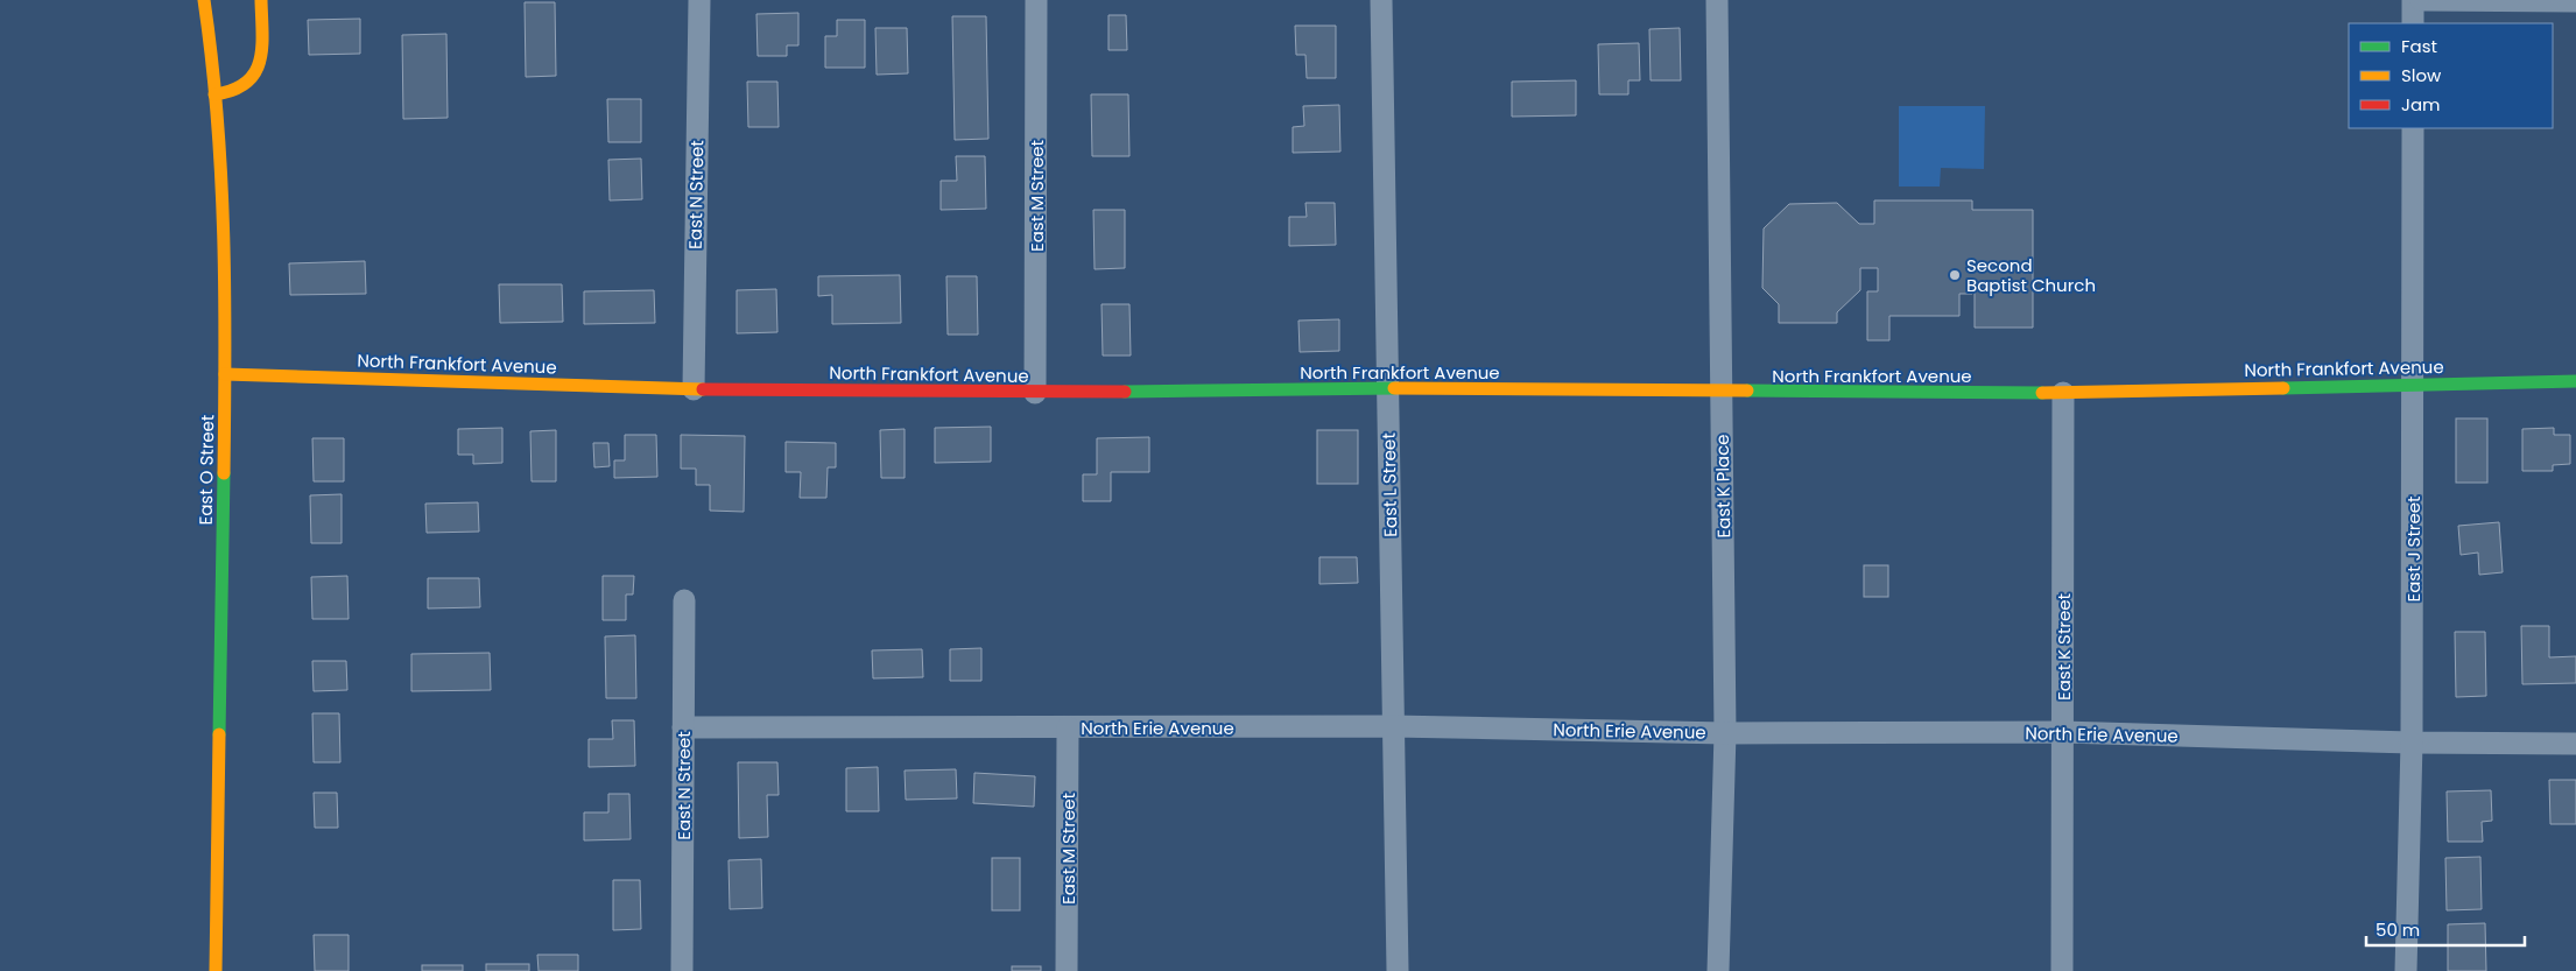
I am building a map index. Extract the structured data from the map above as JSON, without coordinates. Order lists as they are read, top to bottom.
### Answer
{
  "streets": {
    "street": [
      "East N Street",
      "East M Street",
      "North Frankfort Avenue",
      "East O Street",
      "East L Street",
      "East K Place",
      "East J Street",
      "East K Street",
      "North Erie Avenue"
    ]
  },
  "crossings": [
    ["East N Street", "North Frankfort Avenue"],
    ["East N Street", "North Erie Avenue"],
    ["East M Street", "North Frankfort Avenue"],
    ["East M Street", "North Erie Avenue"],
    ["North Frankfort Avenue", "East O Street"],
    ["North Frankfort Avenue", "East L Street"],
    ["North Frankfort Avenue", "East K Place"],
    ["North Frankfort Avenue", "East J Street"],
    ["North Frankfort Avenue", "East K Street"],
    ["East L Street", "North Erie Avenue"],
    ["East K Place", "North Erie Avenue"],
    ["East J Street", "North Erie Avenue"],
    ["East K Street", "North Erie Avenue"]
  ],
  "places": ["Second Baptist Church"],
  "legend": ["Fast", "Slow", "Jam"],
  "scale_bar": "50 m"
}
